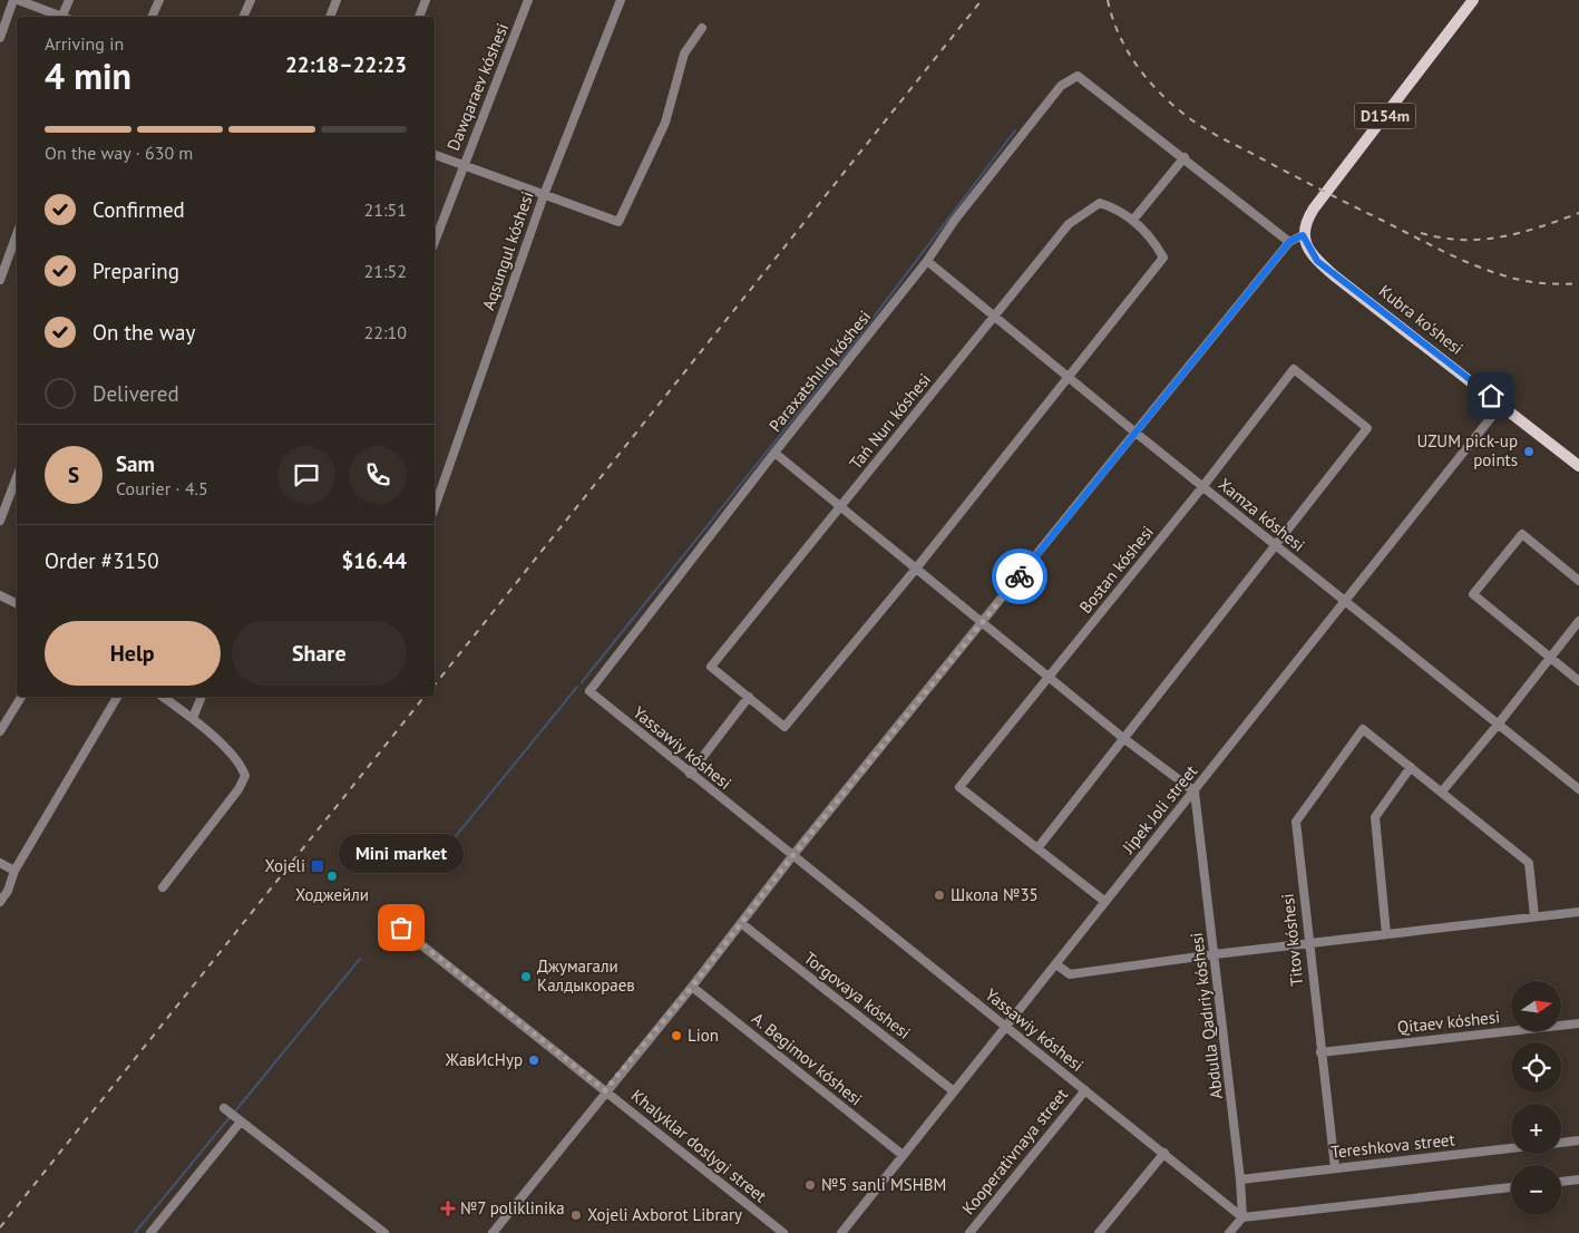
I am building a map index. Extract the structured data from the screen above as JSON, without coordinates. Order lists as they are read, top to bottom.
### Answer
{
  "streets": {
    "main road": ["D154m", "Kubra ko'shesi"],
    "street": [
      "Dawqaraev kóshesi",
      "Aqsungul kóshesi",
      "Paraxatshılıq kóshesi",
      "Tań Nurı kóshesi",
      "Xamza kóshesi",
      "Bostan kóshesi",
      "Yassawiy kóshesi",
      "Jipek Joli street",
      "Titov kóshesi",
      "Torgovaya kóshesi",
      "Abdulla Qadıriy kóshesi",
      "Qitaev kóshesi",
      "A. Begimov kóshesi",
      "Khalyklar doslygi street",
      "Tereshkova street",
      "Kooperativnaya street"
    ]
  },
  "crossings": [
    ["D154m", "Kubra ko'shesi"],
    ["Kubra ko'shesi", "Jipek Joli street"],
    ["Paraxatshılıq kóshesi", "Xamza kóshesi"],
    ["Paraxatshılıq kóshesi", "Yassawiy kóshesi"],
    ["Tań Nurı kóshesi", "Xamza kóshesi"],
    ["Xamza kóshesi", "Bostan kóshesi"],
    ["Xamza kóshesi", "Jipek Joli street"],
    ["Yassawiy kóshesi", "Jipek Joli street"],
    ["Yassawiy kóshesi", "Abdulla Qadıriy kóshesi"],
    ["Yassawiy kóshesi", "Kooperativnaya street"],
    ["Jipek Joli street", "Torgovaya kóshesi"],
    ["Jipek Joli street", "Abdulla Qadıriy kóshesi"],
    ["Jipek Joli street", "A. Begimov kóshesi"],
    ["Titov kóshesi", "Qitaev kóshesi"],
    ["Titov kóshesi", "Tereshkova street"],
    ["Abdulla Qadıriy kóshesi", "Tereshkova street"]
  ],
  "places": {
    "other": [
      "UZUM pick-up points",
      "Ходжейли",
      "Школа №35",
      "Mini market",
      "Джумагали Калдыкораев",
      "Lion",
      "ЖавИсНур",
      "№5 sanli MSHBM",
      "Xojeli Axborot Library"
    ],
    "transit": ["Xojeli"],
    "health": ["№7 poliklinika"]
  },
  "north": "right",
  "page": {
    "heading": ["4 min", "Arriving in", "22:18–22:23"],
    "panel": [
      "Sam",
      "Courier · 4.5",
      "Order #3150",
      "$16.44"
    ],
    "bar": "On the way · 630 m",
    "list": [
      ["Confirmed", "21:51"],
      ["Preparing", "21:52"],
      ["On the way", "22:10"],
      "Delivered"
    ],
    "round": "S",
    "buttons": ["Help", "Share"],
    "bubble": "Mini market",
    "map_buttons": ["+", "−"]
  }
}
